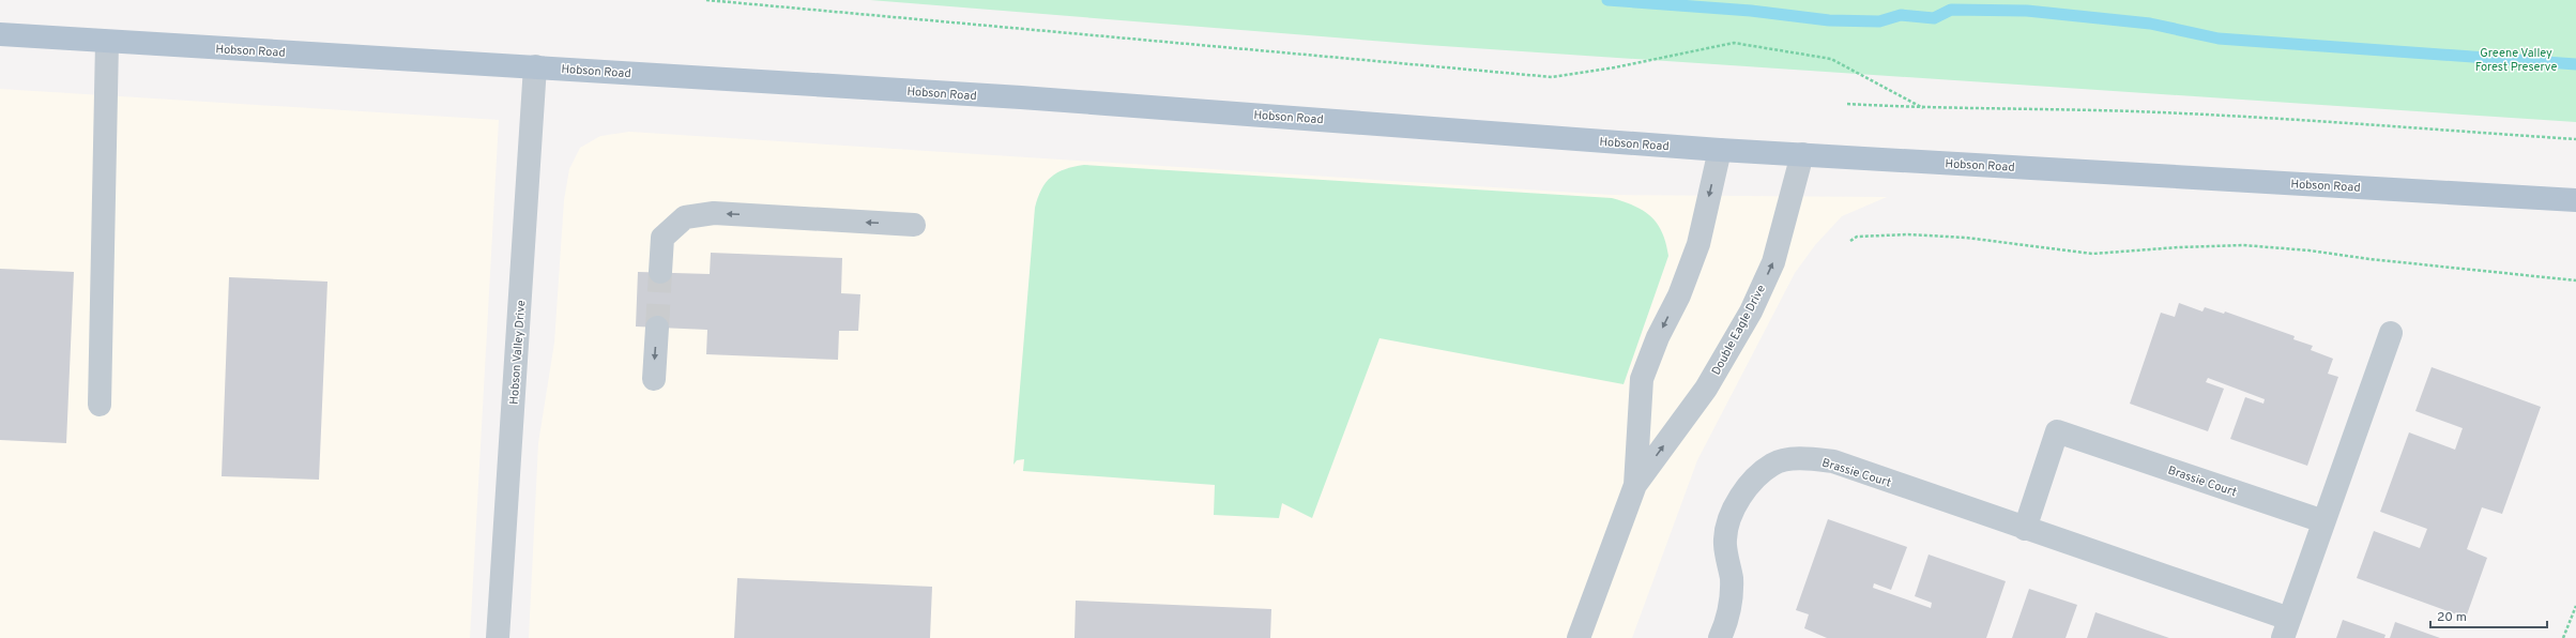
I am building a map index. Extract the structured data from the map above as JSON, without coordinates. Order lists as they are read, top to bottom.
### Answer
{
  "streets": {
    "main road": ["Hobson Road"],
    "street": ["Double Eagle Drive", "Hobson Valley Drive", "Brassie Court"]
  },
  "crossings": [
    ["Hobson Road", "Double Eagle Drive"],
    ["Hobson Road", "Hobson Valley Drive"]
  ],
  "parks": ["Greene Valley Forest Preserve"],
  "scale_bar": "20 m"
}
